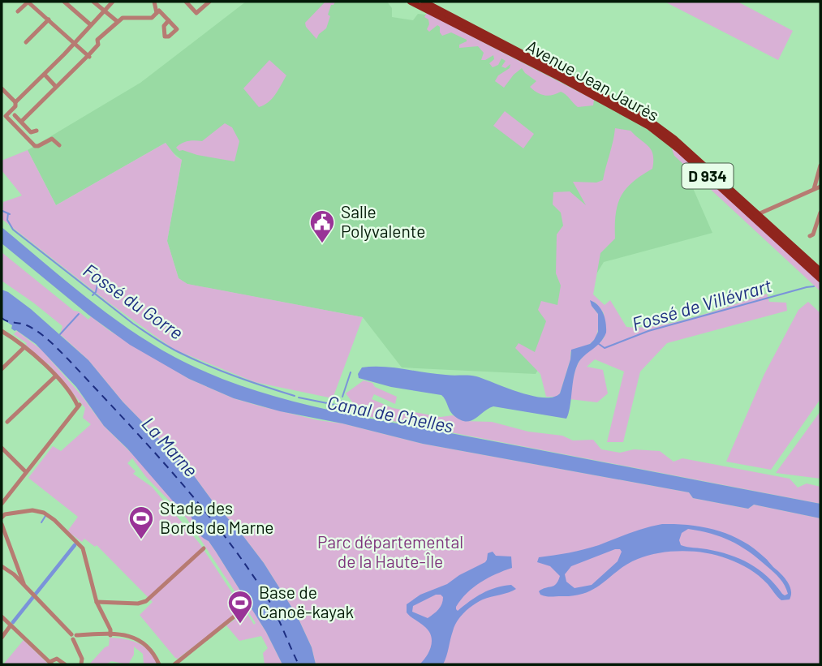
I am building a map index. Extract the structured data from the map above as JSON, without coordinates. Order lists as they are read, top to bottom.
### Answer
{
  "streets": {
    "main road": ["Avenue Jean Jaurès", "D 934"]
  },
  "water": [
    "Fossé du Gorre",
    "Fossé de Villévrart",
    "Canal de Chelles",
    "La Marne"
  ],
  "parks": ["Parc départemental de la Haute-Île"],
  "places": {
    "public building": ["Salle Polyvalente"],
    "sports": ["Stade des Bords de Marne", "Base de Canoë-kayak"]
  }
}
